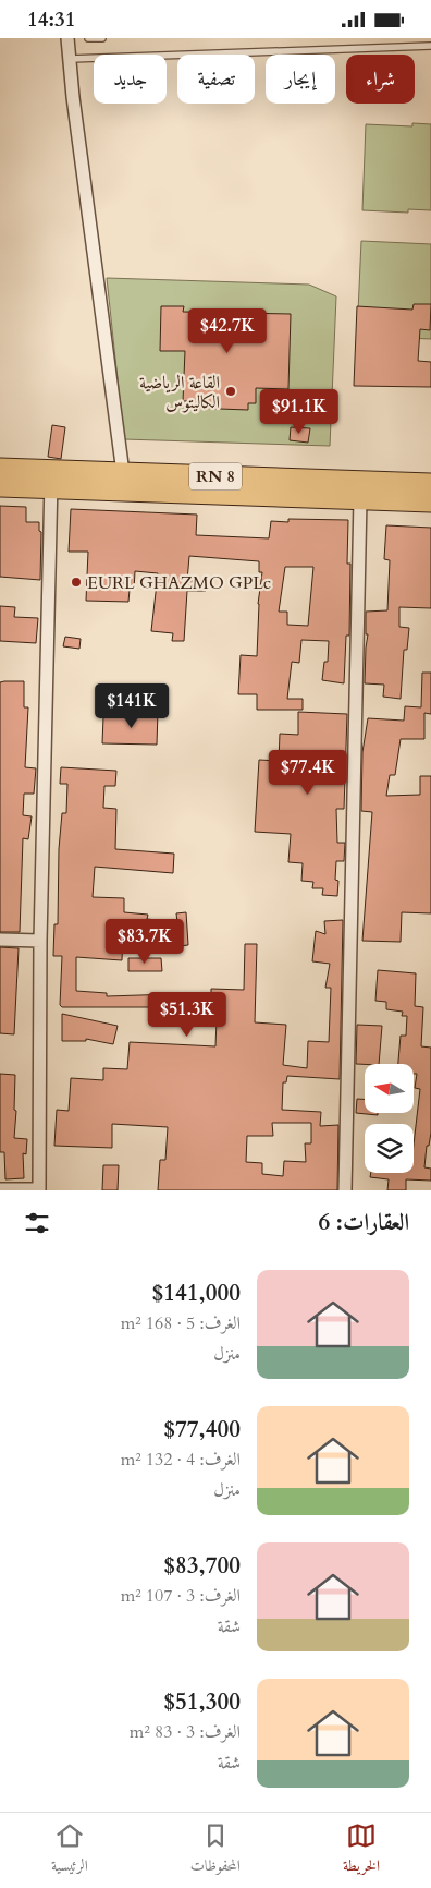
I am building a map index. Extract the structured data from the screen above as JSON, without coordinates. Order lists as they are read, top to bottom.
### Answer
{
  "streets": {
    "main road": ["RN 8"]
  },
  "places": ["القاعة الرياضية الكاليتوس", "EURL GHAZMO GPLc"],
  "north": "left",
  "page": {
    "status": "14:31",
    "chip": [
      "شراء",
      "إيجار",
      "تصفية",
      "جديد"
    ],
    "price": [
      "$42.7K",
      "$91.1K",
      "$141K",
      "$77.4K",
      "$83.7K",
      "$51.3K"
    ],
    "heading": "العقارات: 6",
    "list": [
      {
        "name": "$141,000",
        "note": "الغرف: 5 · 168 m² · منزل"
      },
      {
        "name": "$77,400",
        "note": "الغرف: 4 · 132 m² · منزل"
      },
      {
        "name": "$83,700",
        "note": "الغرف: 3 · 107 m² · شقة"
      },
      {
        "name": "$51,300",
        "note": "الغرف: 3 · 83 m² · شقة"
      }
    ],
    "tabs": ["الخريطة", "المحفوظات", "الرئيسية"]
  }
}
